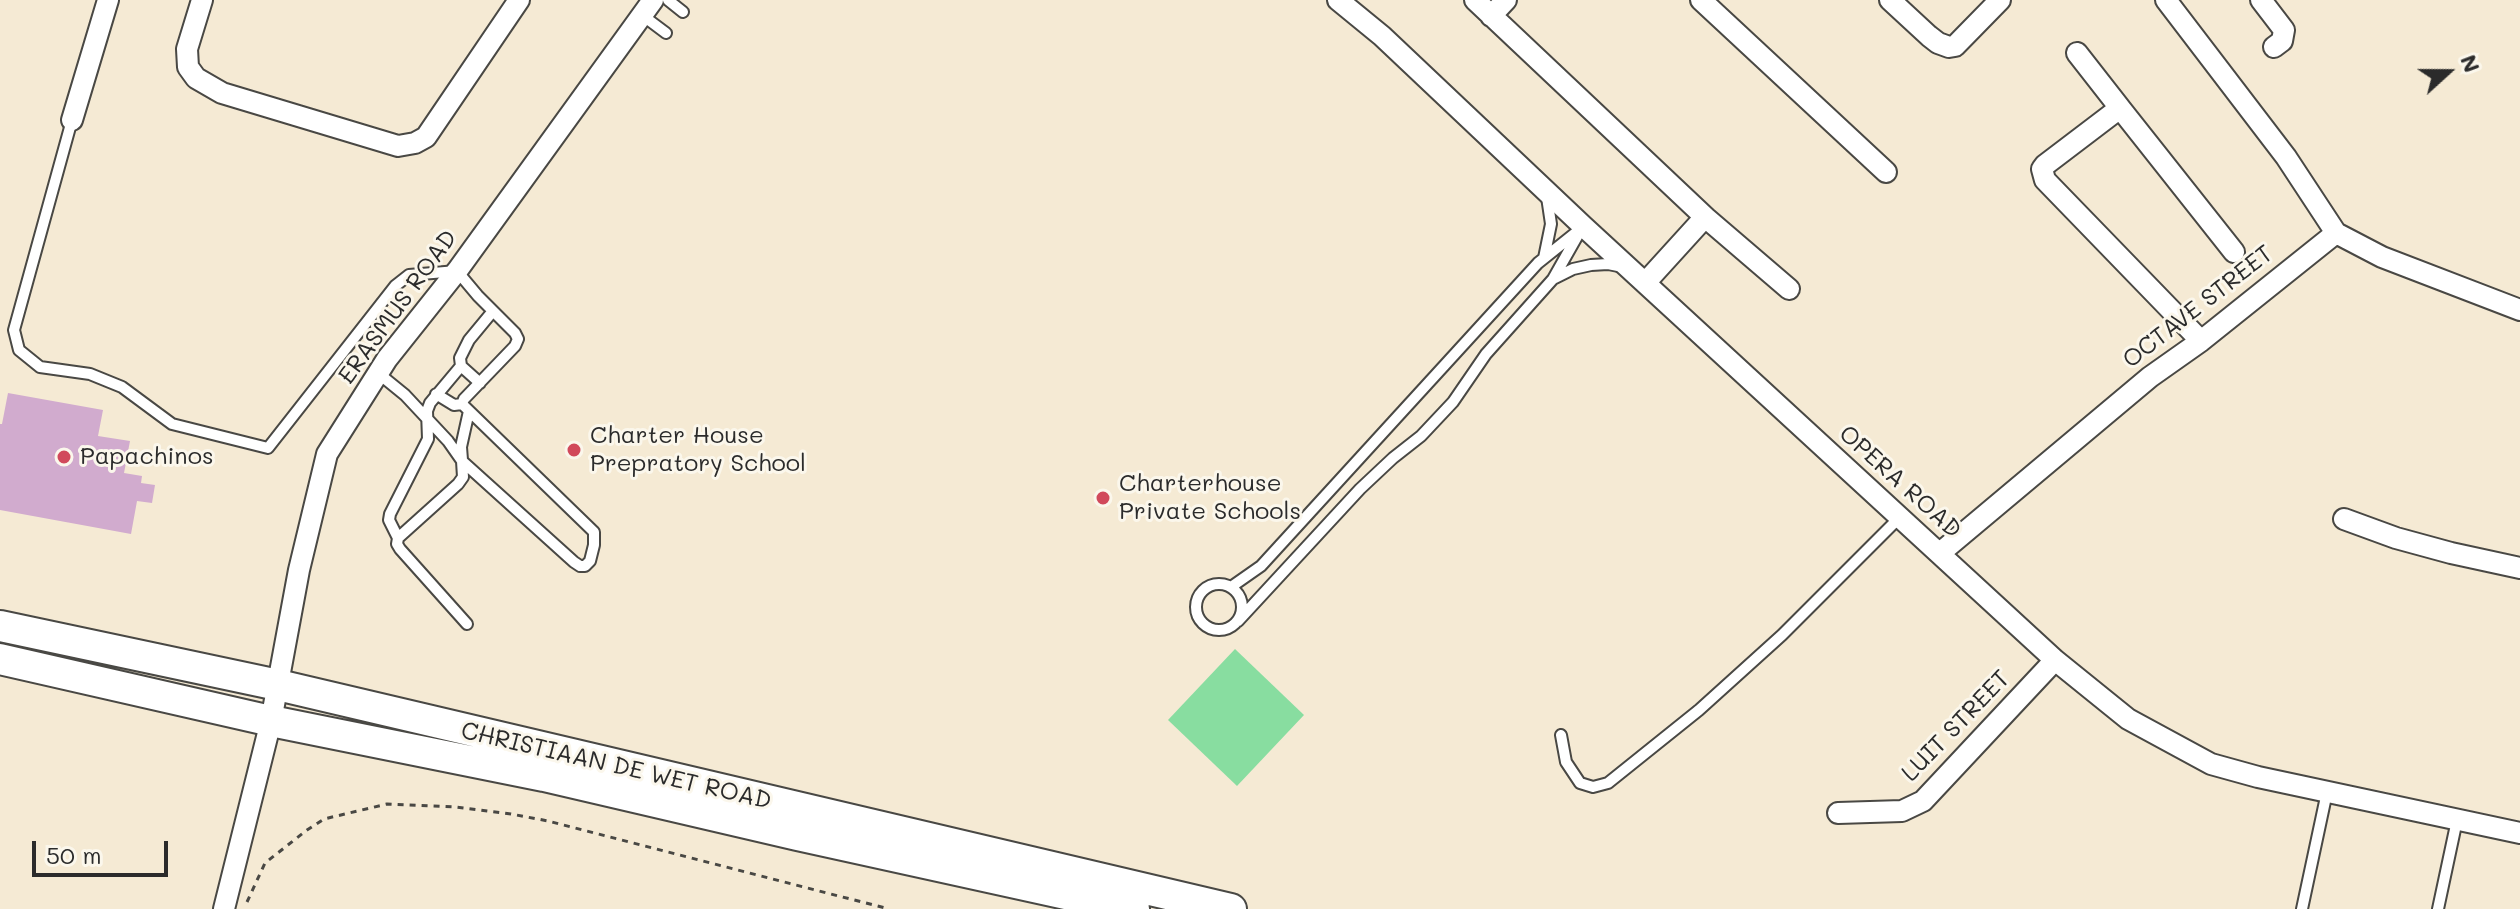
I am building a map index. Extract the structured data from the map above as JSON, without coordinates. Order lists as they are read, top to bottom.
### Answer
{
  "streets": {
    "main road": ["CHRISTIAAN DE WET ROAD"],
    "street": [
      "ERASMUS ROAD",
      "OCTAVE STREET",
      "OPERA ROAD",
      "LUIT STREET"
    ]
  },
  "crossings": [
    ["ERASMUS ROAD", "CHRISTIAAN DE WET ROAD"],
    ["OCTAVE STREET", "OPERA ROAD"],
    ["OPERA ROAD", "LUIT STREET"]
  ],
  "places": ["Charter House Prepratory School", "Papachinos", "Charterhouse Private Schools"],
  "scale_bar": "50 m",
  "north": "right"
}
